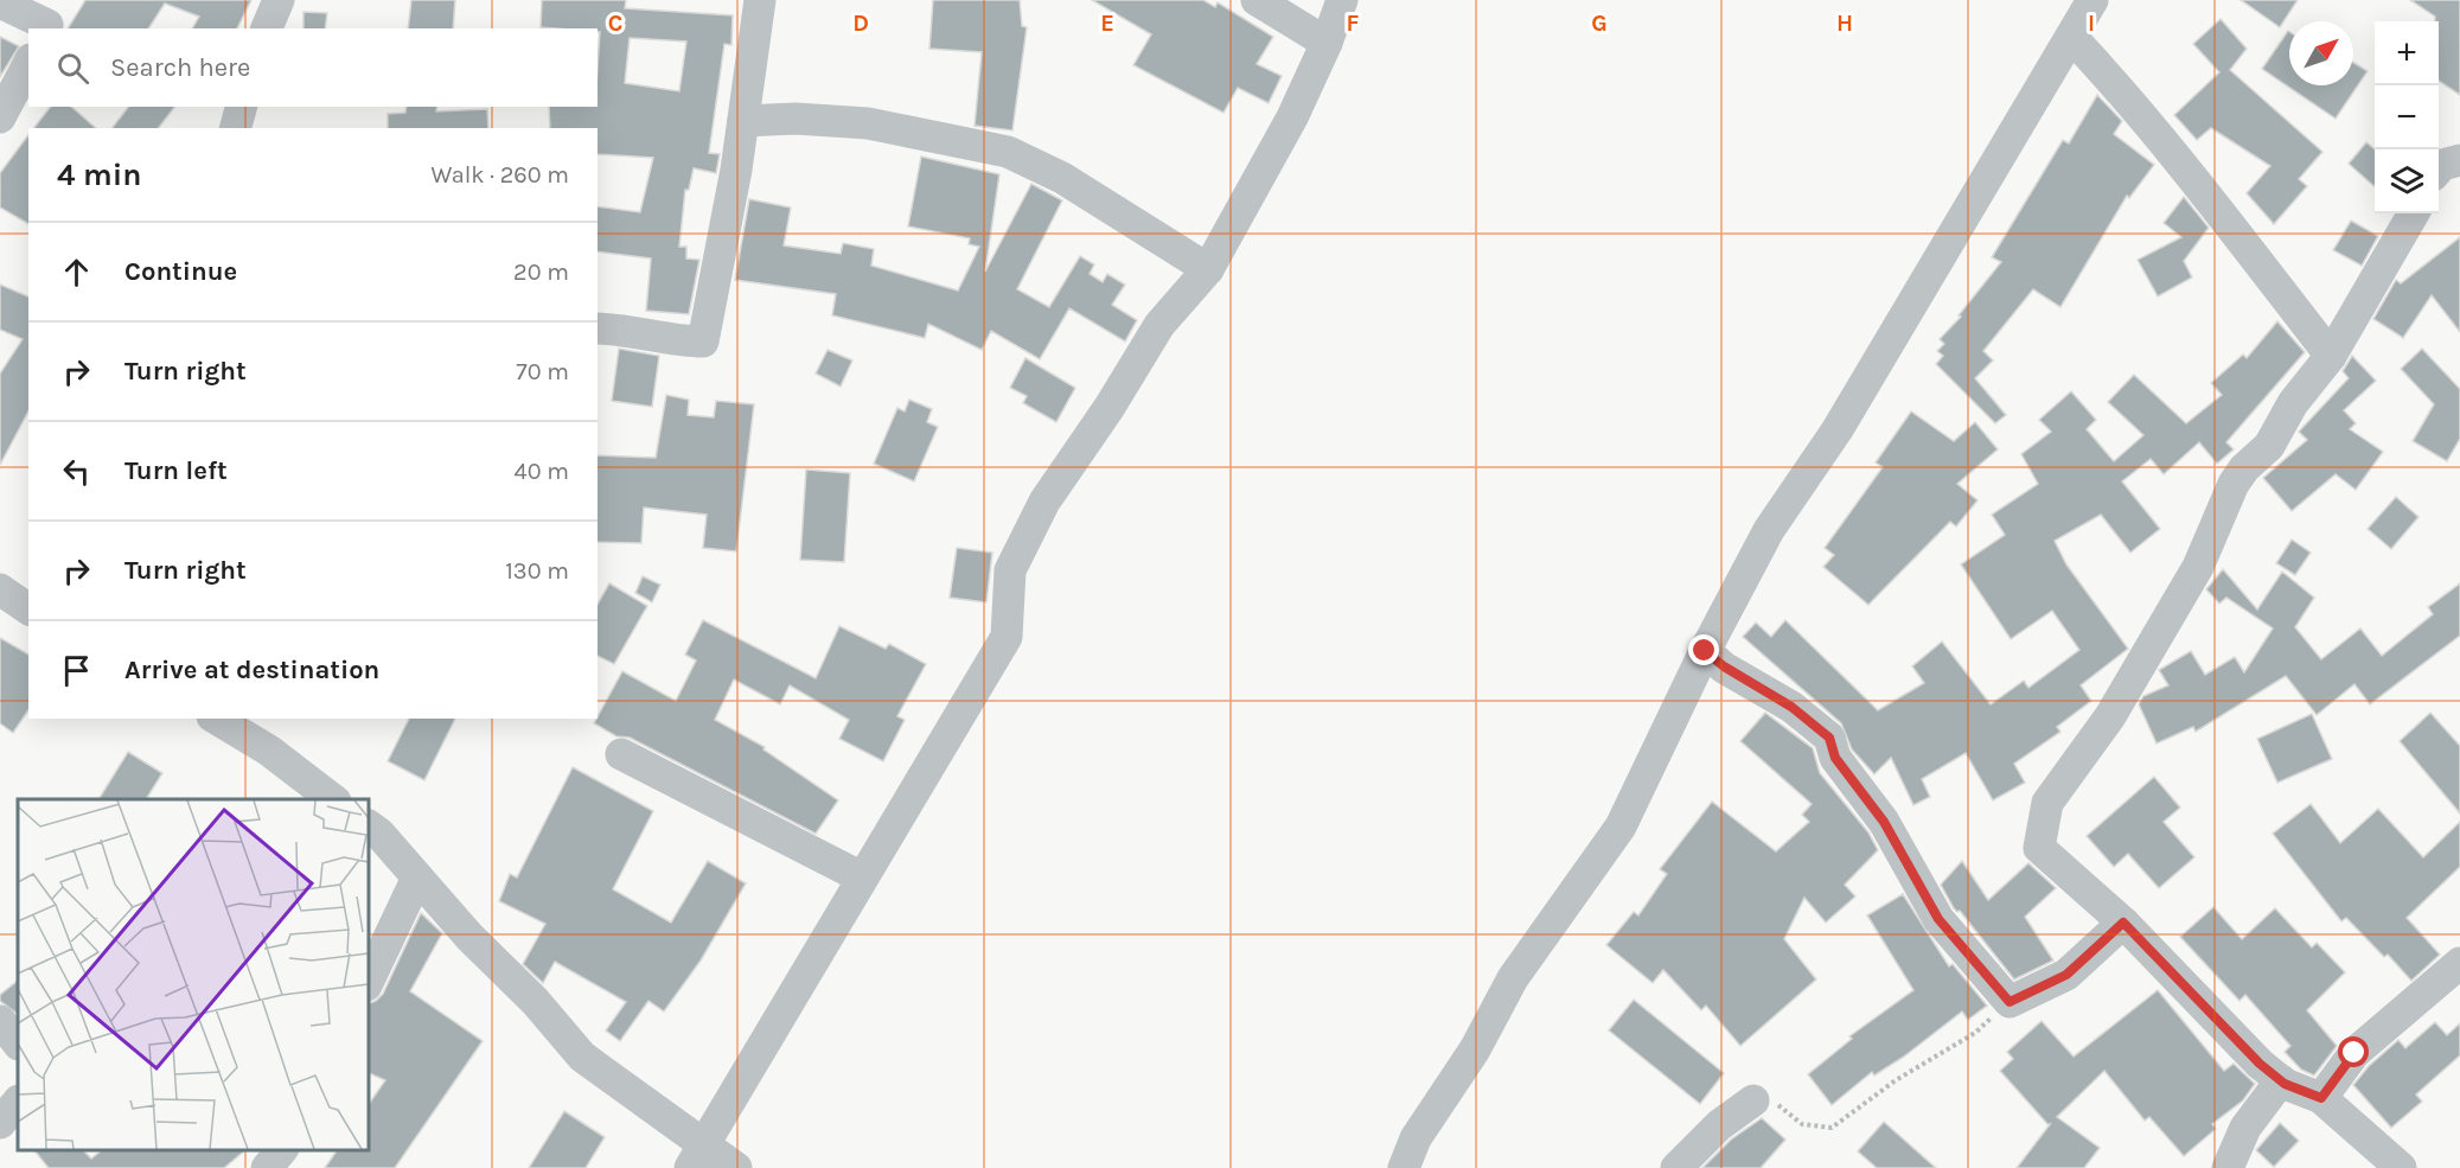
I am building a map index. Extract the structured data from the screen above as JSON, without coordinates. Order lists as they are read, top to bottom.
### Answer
{
  "north": "top right",
  "page": {
    "map_buttons": ["+", "−"],
    "search": "Search here",
    "heading": ["4 min", "Walk · 260 m"],
    "list": [
      ["Continue", "20 m"],
      ["Turn right", "70 m"],
      ["Turn left", "40 m"],
      ["Turn right", "130 m"],
      "Arrive at destination"
    ]
  },
  "grid": {
    "columns": [
      "C",
      "D",
      "E",
      "F",
      "G",
      "H",
      "I"
    ]
  }
}
